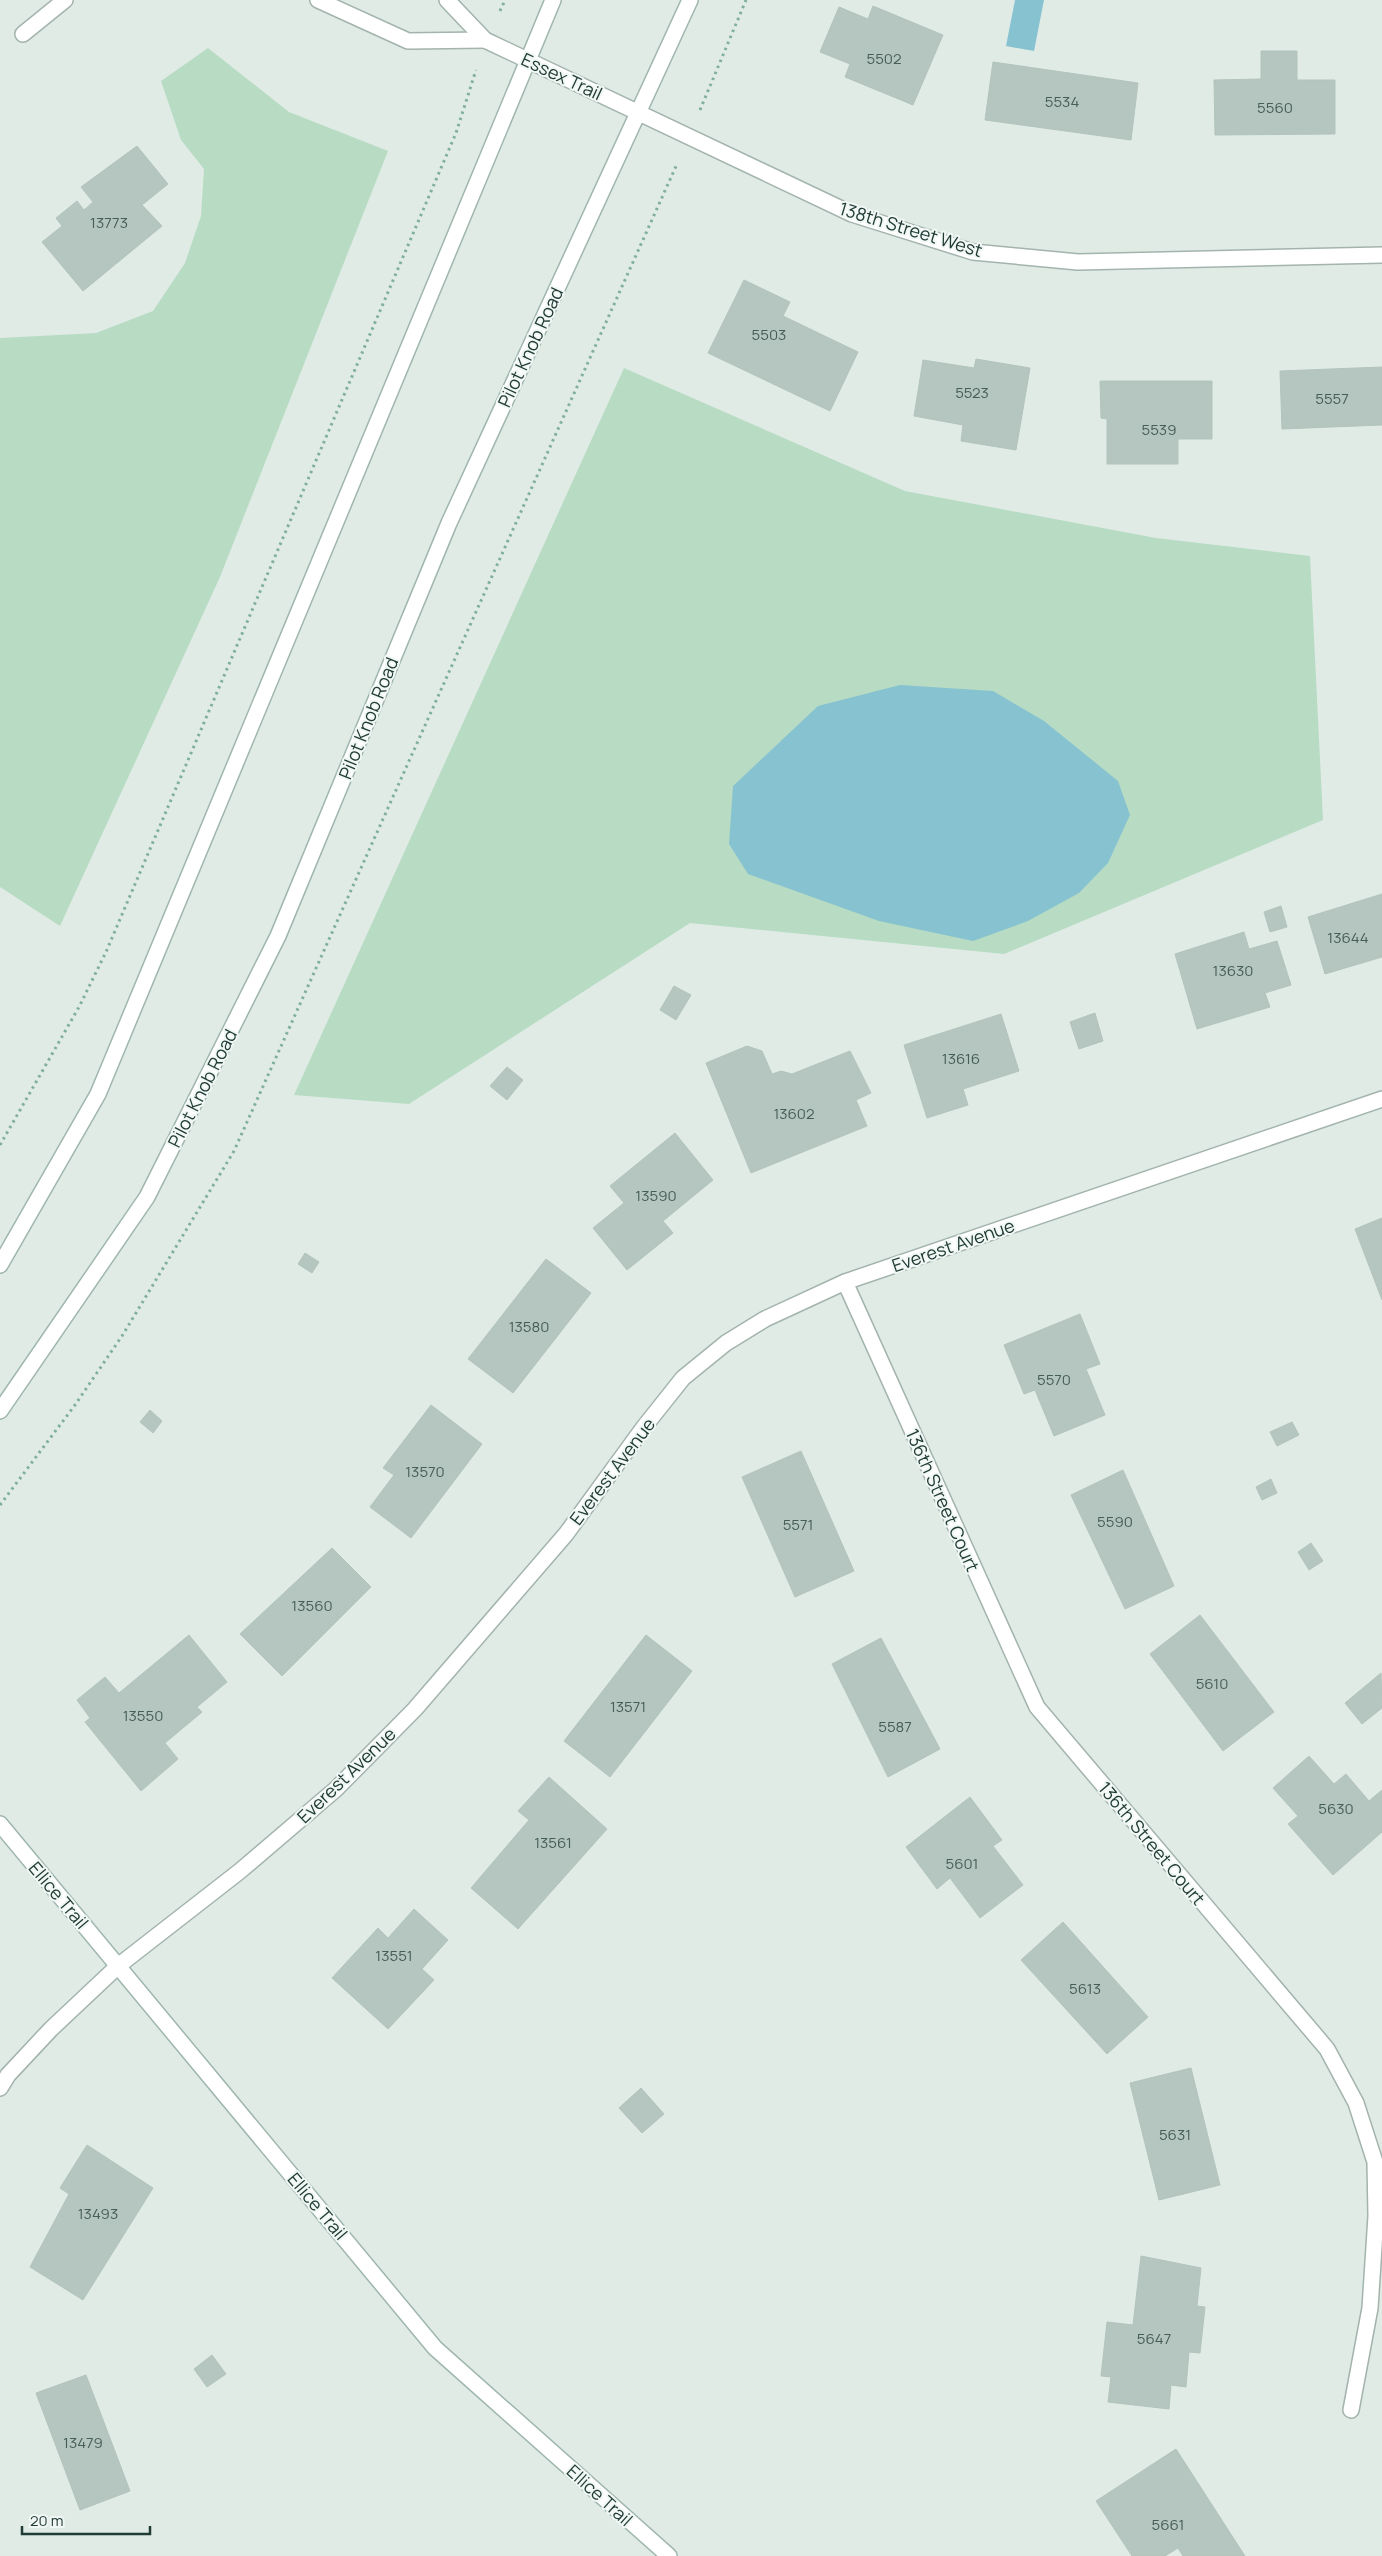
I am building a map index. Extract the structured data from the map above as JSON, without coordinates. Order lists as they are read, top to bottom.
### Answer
{
  "streets": {
    "street": [
      "Essex Trail",
      "138th Street West",
      "Pilot Knob Road",
      "Everest Avenue",
      "136th Street Court",
      "Ellice Trail"
    ]
  },
  "crossings": [
    ["Essex Trail", "138th Street West"],
    ["Essex Trail", "Pilot Knob Road"],
    ["138th Street West", "Pilot Knob Road"],
    ["Everest Avenue", "136th Street Court"],
    ["Everest Avenue", "Ellice Trail"]
  ],
  "house_numbers": [
    "5502",
    "5534",
    "5560",
    "13773",
    "5503",
    "5523",
    "5557",
    "5539",
    "13644",
    "13630",
    "13616",
    "13602",
    "13590",
    "13580",
    "5570",
    "13570",
    "5590",
    "5571",
    "13560",
    "5610",
    "13571",
    "13550",
    "5587",
    "5630",
    "13561",
    "5601",
    "13551",
    "5613",
    "5631",
    "13493",
    "5647",
    "13479",
    "5661"
  ],
  "scale_bar": "20 m"
}
